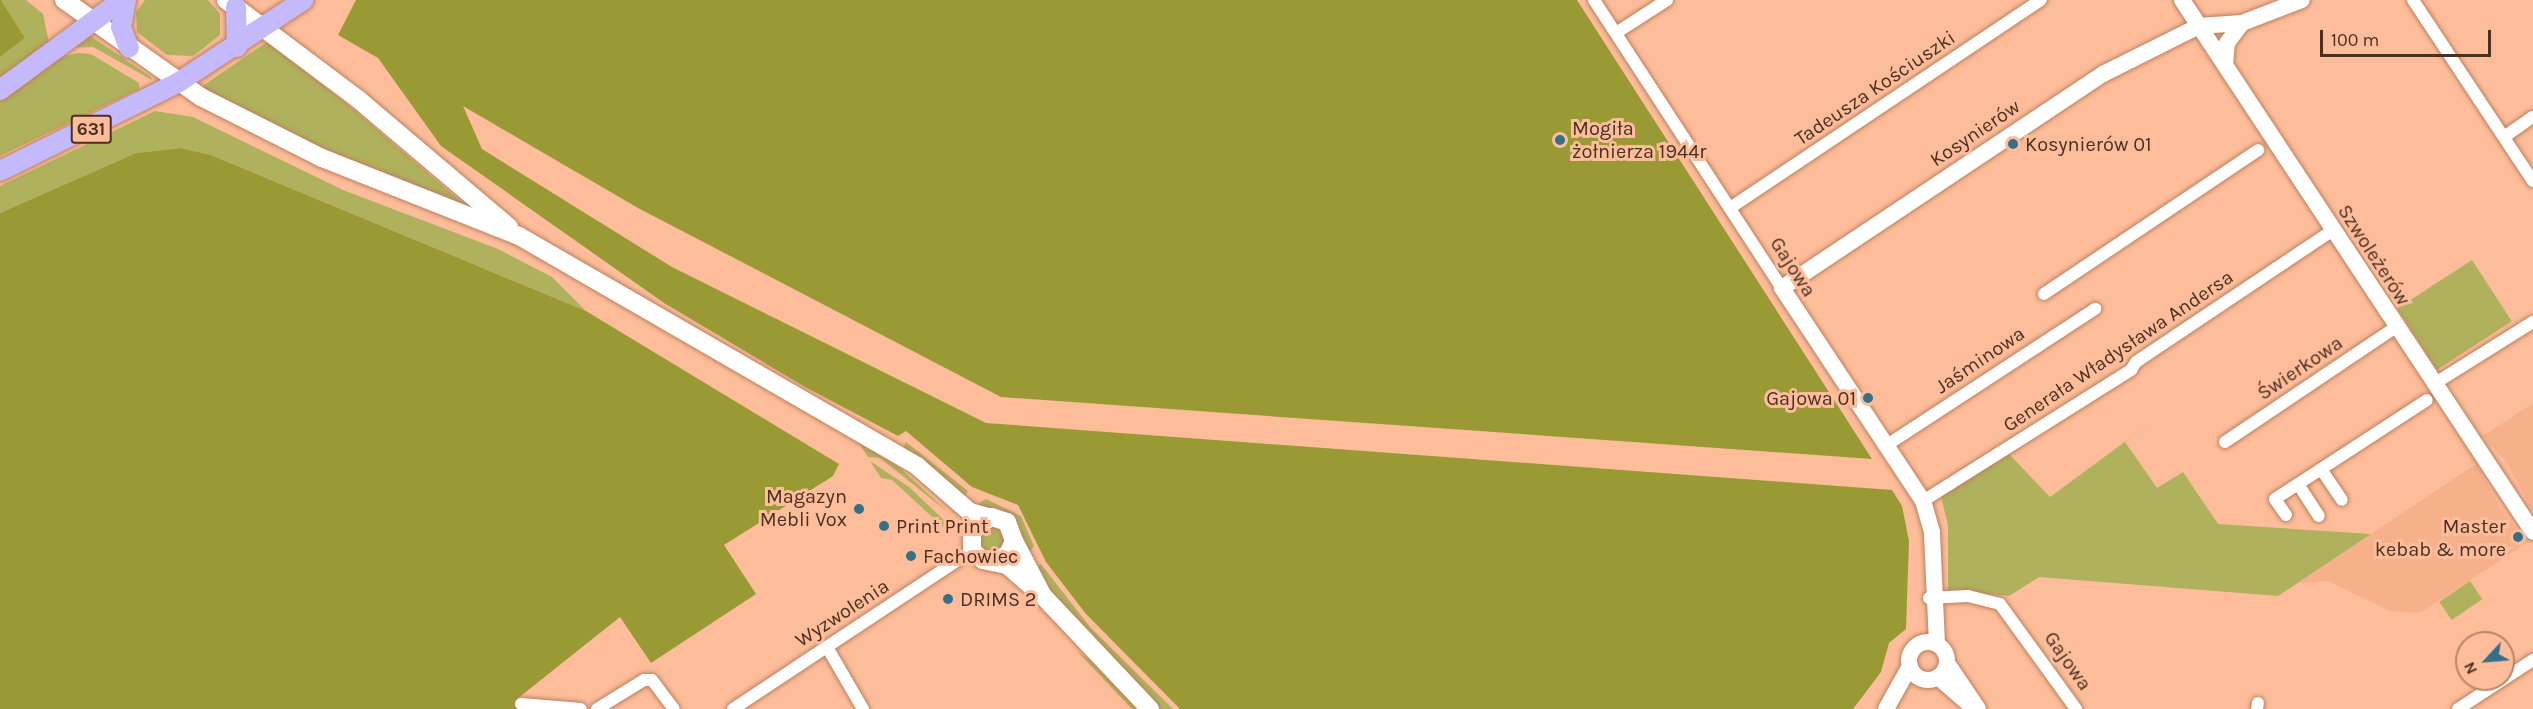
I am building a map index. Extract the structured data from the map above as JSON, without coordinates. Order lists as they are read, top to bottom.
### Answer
{
  "streets": {
    "main road": ["631"],
    "street": [
      "Tadeusza Kościuszki",
      "Kosynierów",
      "Szwoleżerów",
      "Gajowa",
      "Generała Władysława Andersa",
      "Jaśminowa",
      "Świerkowa",
      "Wyzwolenia"
    ]
  },
  "crossings": [
    ["Tadeusza Kościuszki", "Gajowa"],
    ["Kosynierów", "Szwoleżerów"],
    ["Kosynierów", "Gajowa"],
    ["Szwoleżerów", "Generała Władysława Andersa"],
    ["Szwoleżerów", "Świerkowa"],
    ["Gajowa", "Generała Władysława Andersa"],
    ["Gajowa", "Jaśminowa"]
  ],
  "places": [
    "Mogiła żołnierza 1944r",
    "Kosynierów 01",
    "Gajowa 01",
    "Magazyn Mebli Vox",
    "Print Print",
    "Master kebab & more",
    "Fachowiec",
    "DRIMS 2"
  ],
  "scale_bar": "100 m",
  "north": "bottom left"
}
